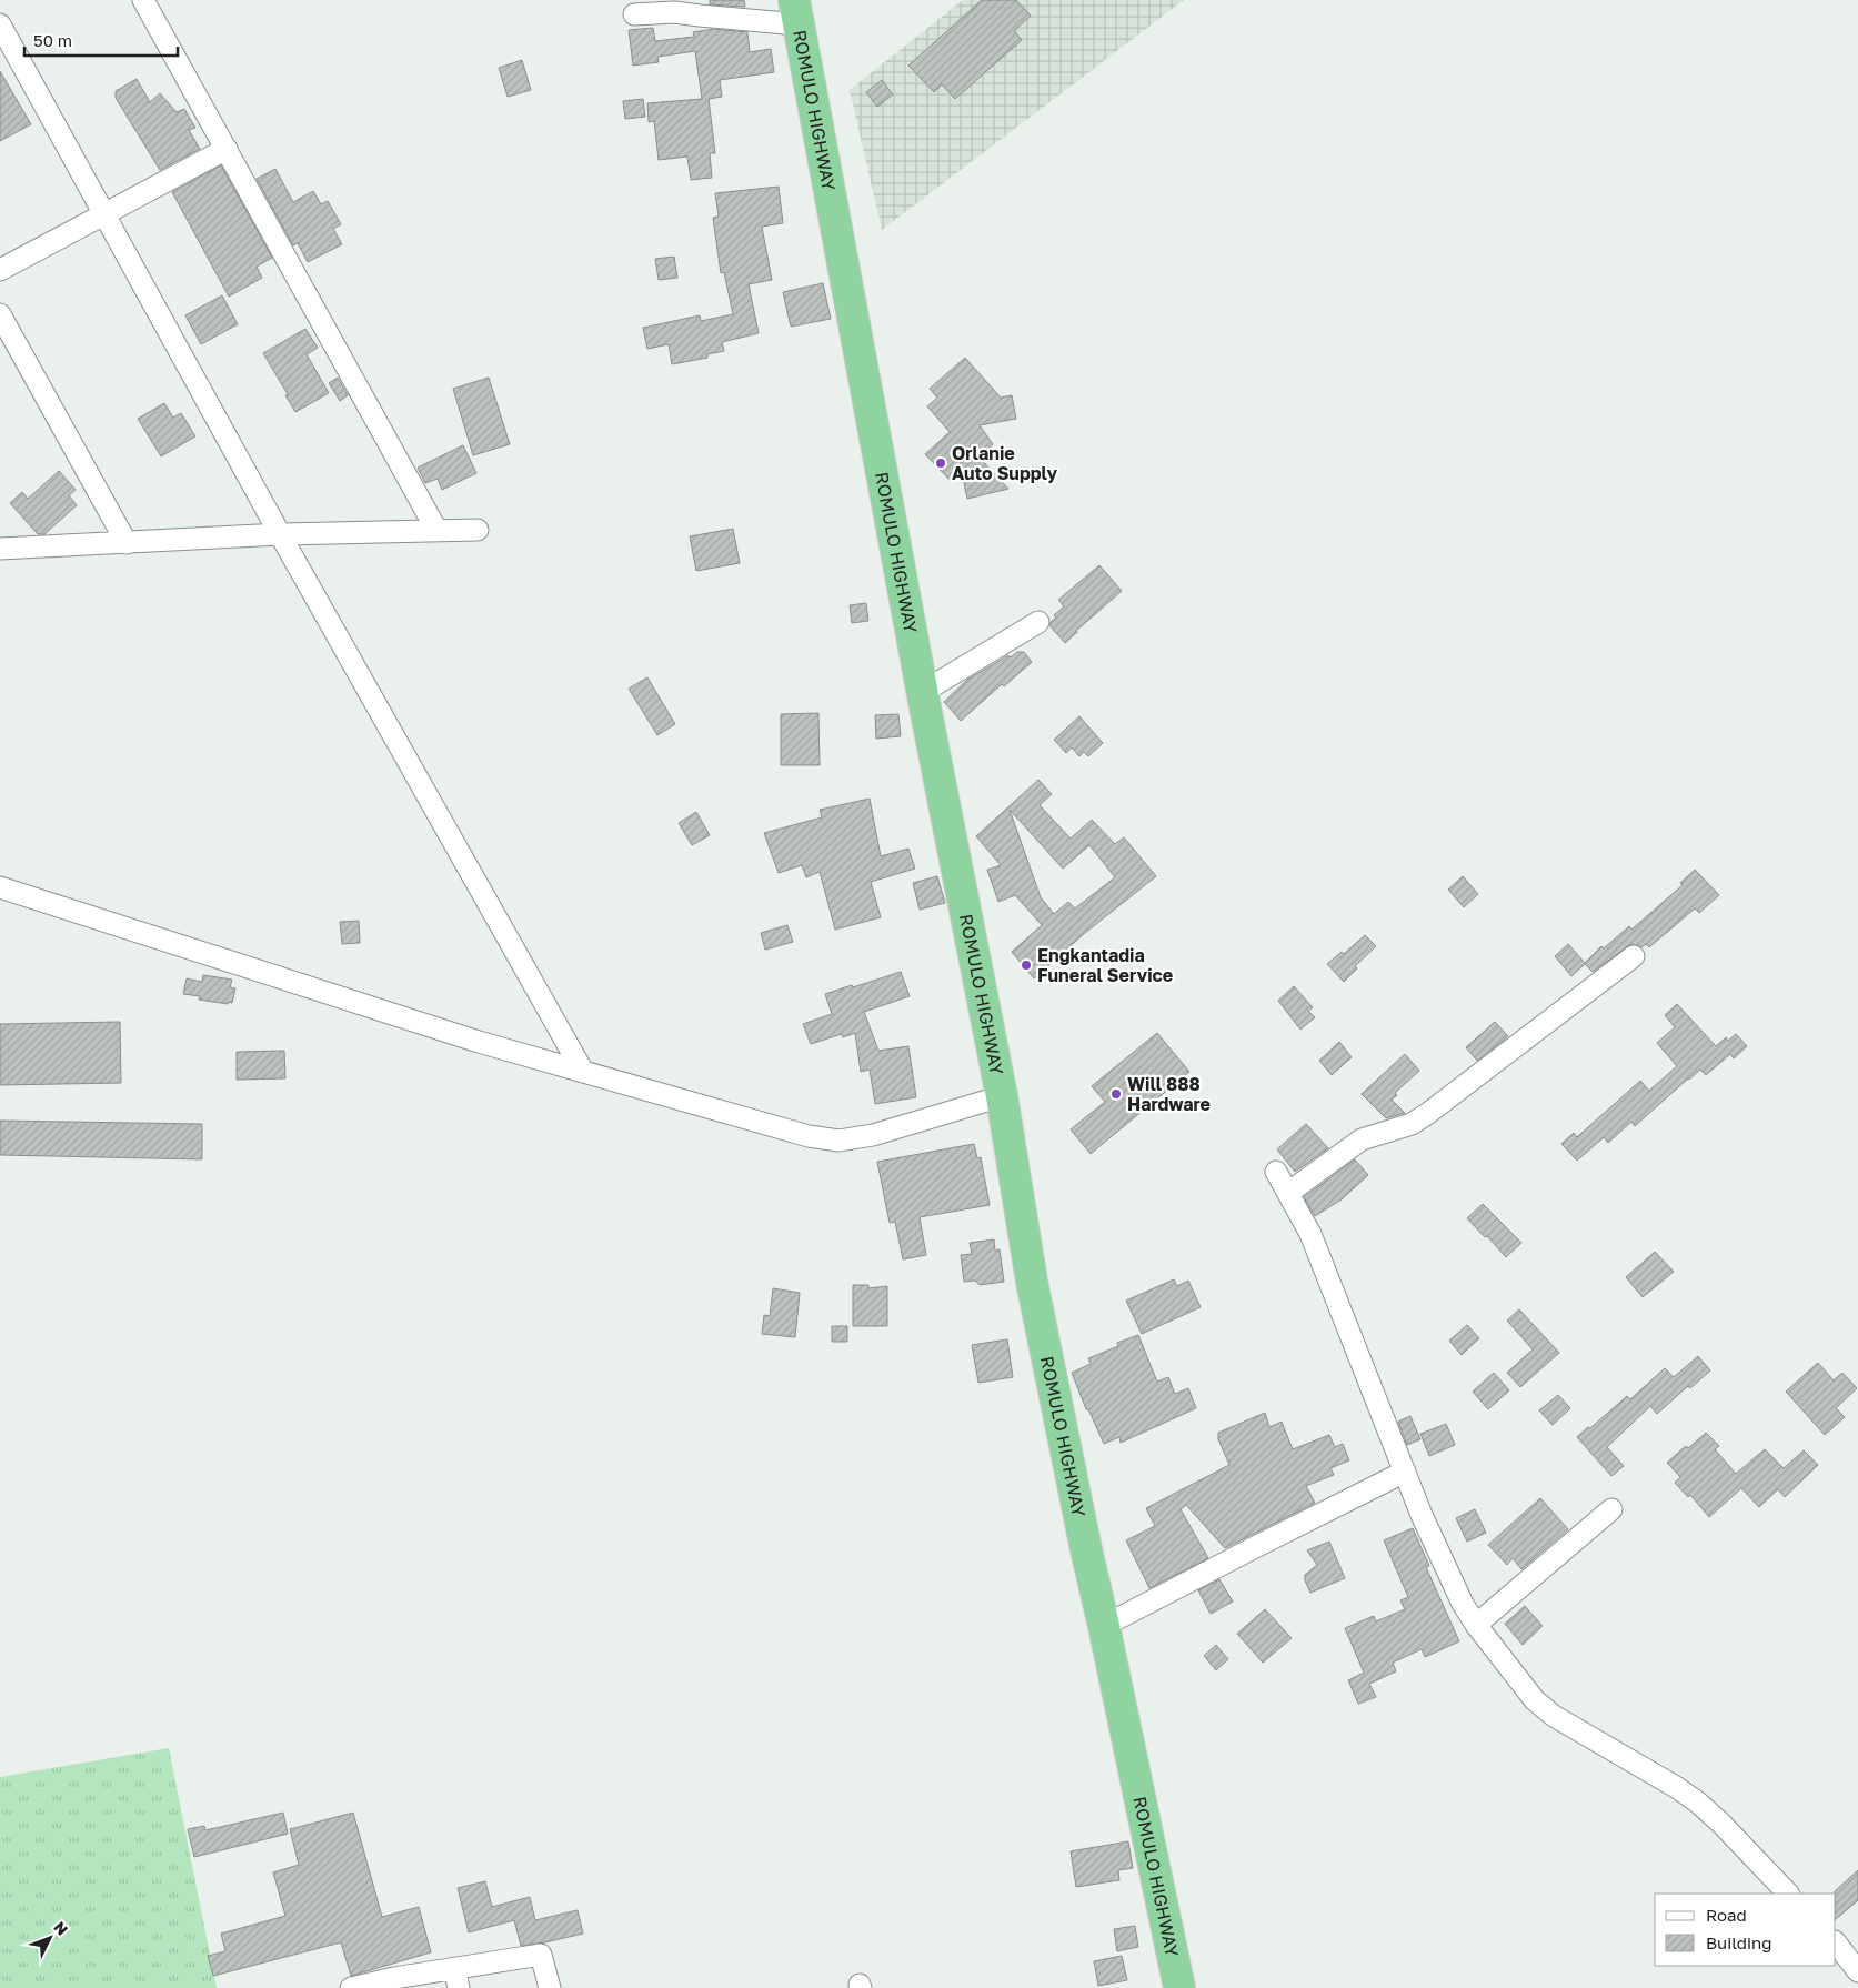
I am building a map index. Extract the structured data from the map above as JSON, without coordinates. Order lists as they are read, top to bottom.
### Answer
{
  "streets": {
    "highway": ["ROMULO HIGHWAY"]
  },
  "places": ["Orlanie Auto Supply", "Engkantadia Funeral Service", "Will 888 Hardware"],
  "legend": ["Road", "Building"],
  "scale_bar": "50 m",
  "north": "top right"
}
